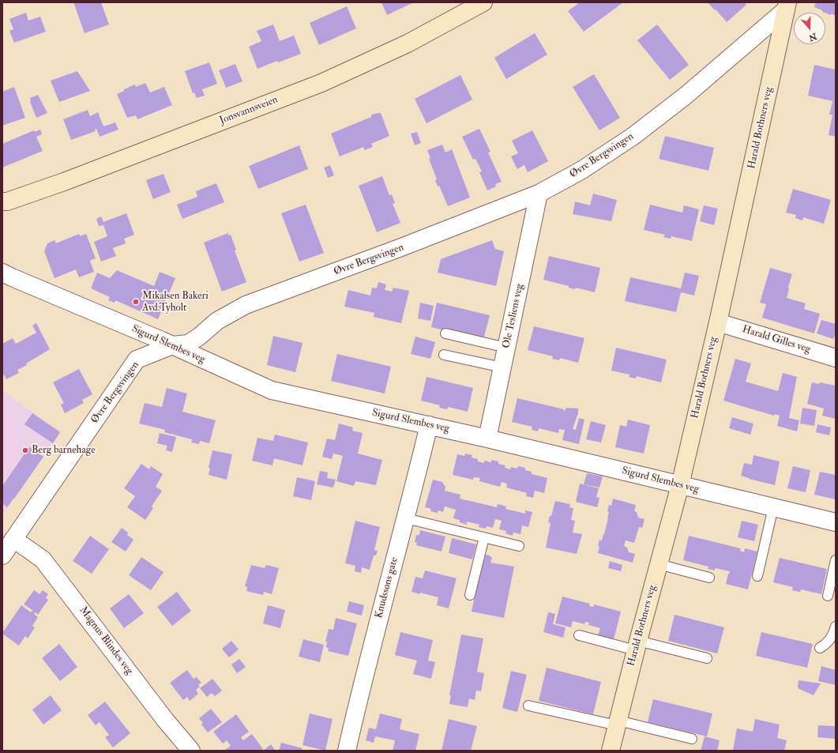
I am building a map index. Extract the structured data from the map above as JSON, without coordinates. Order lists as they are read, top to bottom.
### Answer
{
  "streets": {
    "street": [
      "Jonsvannsveien",
      "Harald Bothners veg",
      "Øvre Bergsvingen",
      "Ole Tesliens veg",
      "Harald Gilles veg",
      "Sigurd Slembes veg",
      "Knudssøns gate",
      "Magnus Blindes veg"
    ]
  },
  "crossings": [
    ["Harald Bothners veg", "Øvre Bergsvingen"],
    ["Harald Bothners veg", "Harald Gilles veg"],
    ["Harald Bothners veg", "Sigurd Slembes veg"],
    ["Øvre Bergsvingen", "Ole Tesliens veg"],
    ["Øvre Bergsvingen", "Sigurd Slembes veg"],
    ["Øvre Bergsvingen", "Magnus Blindes veg"],
    ["Ole Tesliens veg", "Sigurd Slembes veg"],
    ["Sigurd Slembes veg", "Knudssøns gate"]
  ],
  "places": ["Mikalsen Bakeri Avd.Tyholt", "Berg barnehage"],
  "north": "bottom"
}
